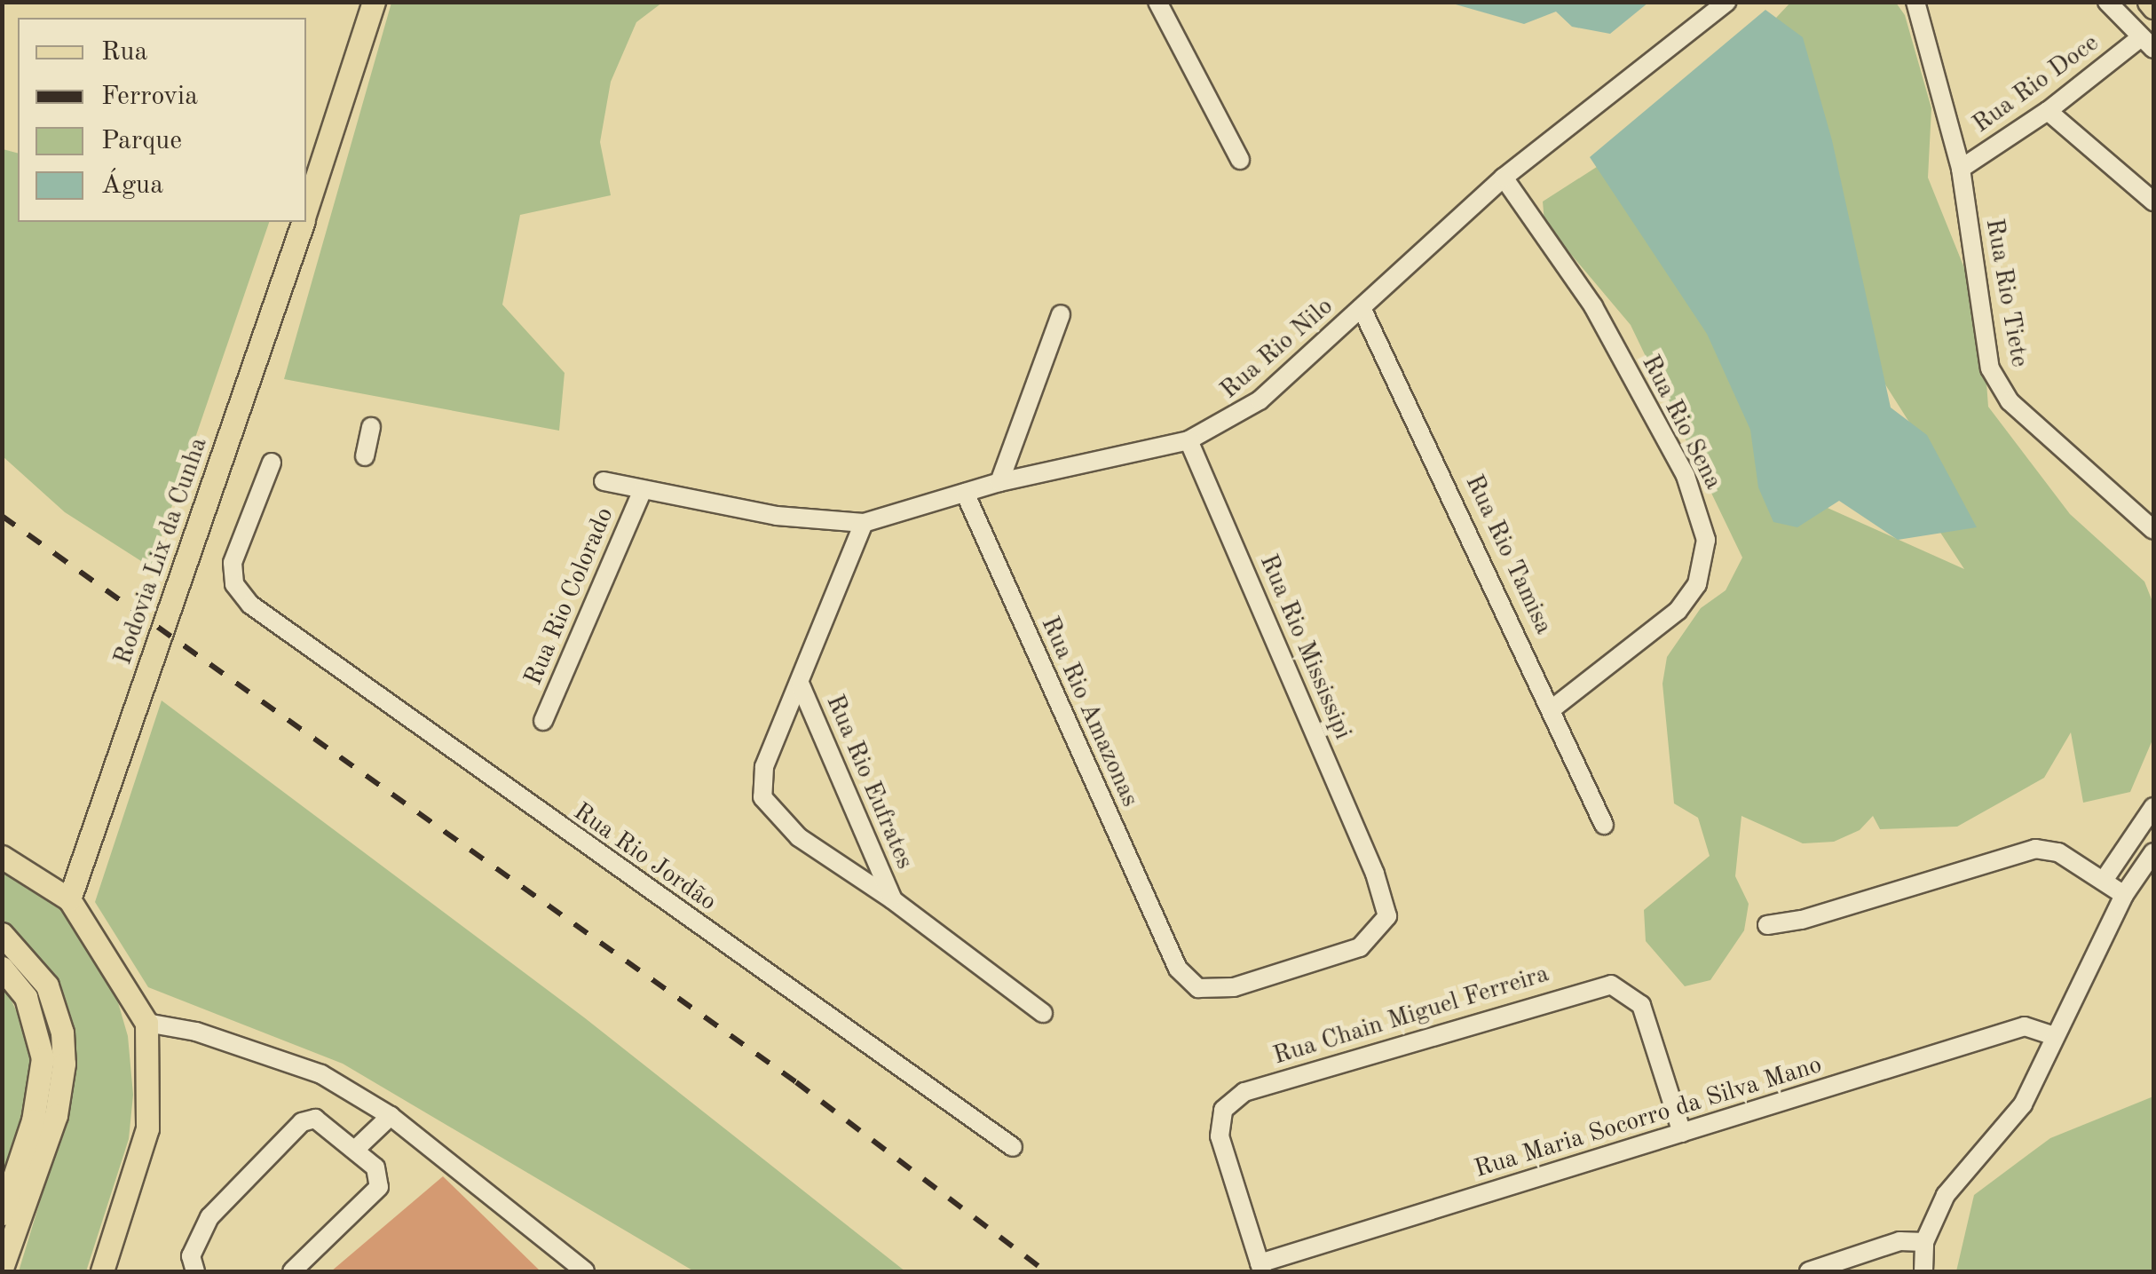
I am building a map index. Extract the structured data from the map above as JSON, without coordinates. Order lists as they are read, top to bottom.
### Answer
{
  "streets": {
    "main road": ["Rodovia Lix da Cunha"],
    "street": [
      "Rua Rio Doce",
      "Rua Rio Tiete",
      "Rua Rio Nilo",
      "Rua Rio Sena",
      "Rua Rio Tamisa",
      "Rua Rio Colorado",
      "Rua Rio Mississipi",
      "Rua Rio Amazonas",
      "Rua Rio Eufrates",
      "Rua Rio Jordão",
      "Rua Chain Miguel Ferreira",
      "Rua Maria Socorro da Silva Mano"
    ]
  },
  "crossings": [
    ["Rua Rio Doce", "Rua Rio Tiete"],
    ["Rua Rio Nilo", "Rua Rio Sena"],
    ["Rua Rio Nilo", "Rua Rio Tamisa"],
    ["Rua Rio Nilo", "Rua Rio Colorado"],
    ["Rua Rio Nilo", "Rua Rio Mississipi"],
    ["Rua Rio Nilo", "Rua Rio Amazonas"],
    ["Rua Rio Nilo", "Rua Rio Eufrates"],
    ["Rua Rio Sena", "Rua Rio Tamisa"],
    ["Rua Rio Mississipi", "Rua Rio Amazonas"],
    ["Rua Chain Miguel Ferreira", "Rua Maria Socorro da Silva Mano"]
  ],
  "legend": [
    "Rua",
    "Ferrovia",
    "Parque",
    "Água"
  ]
}
